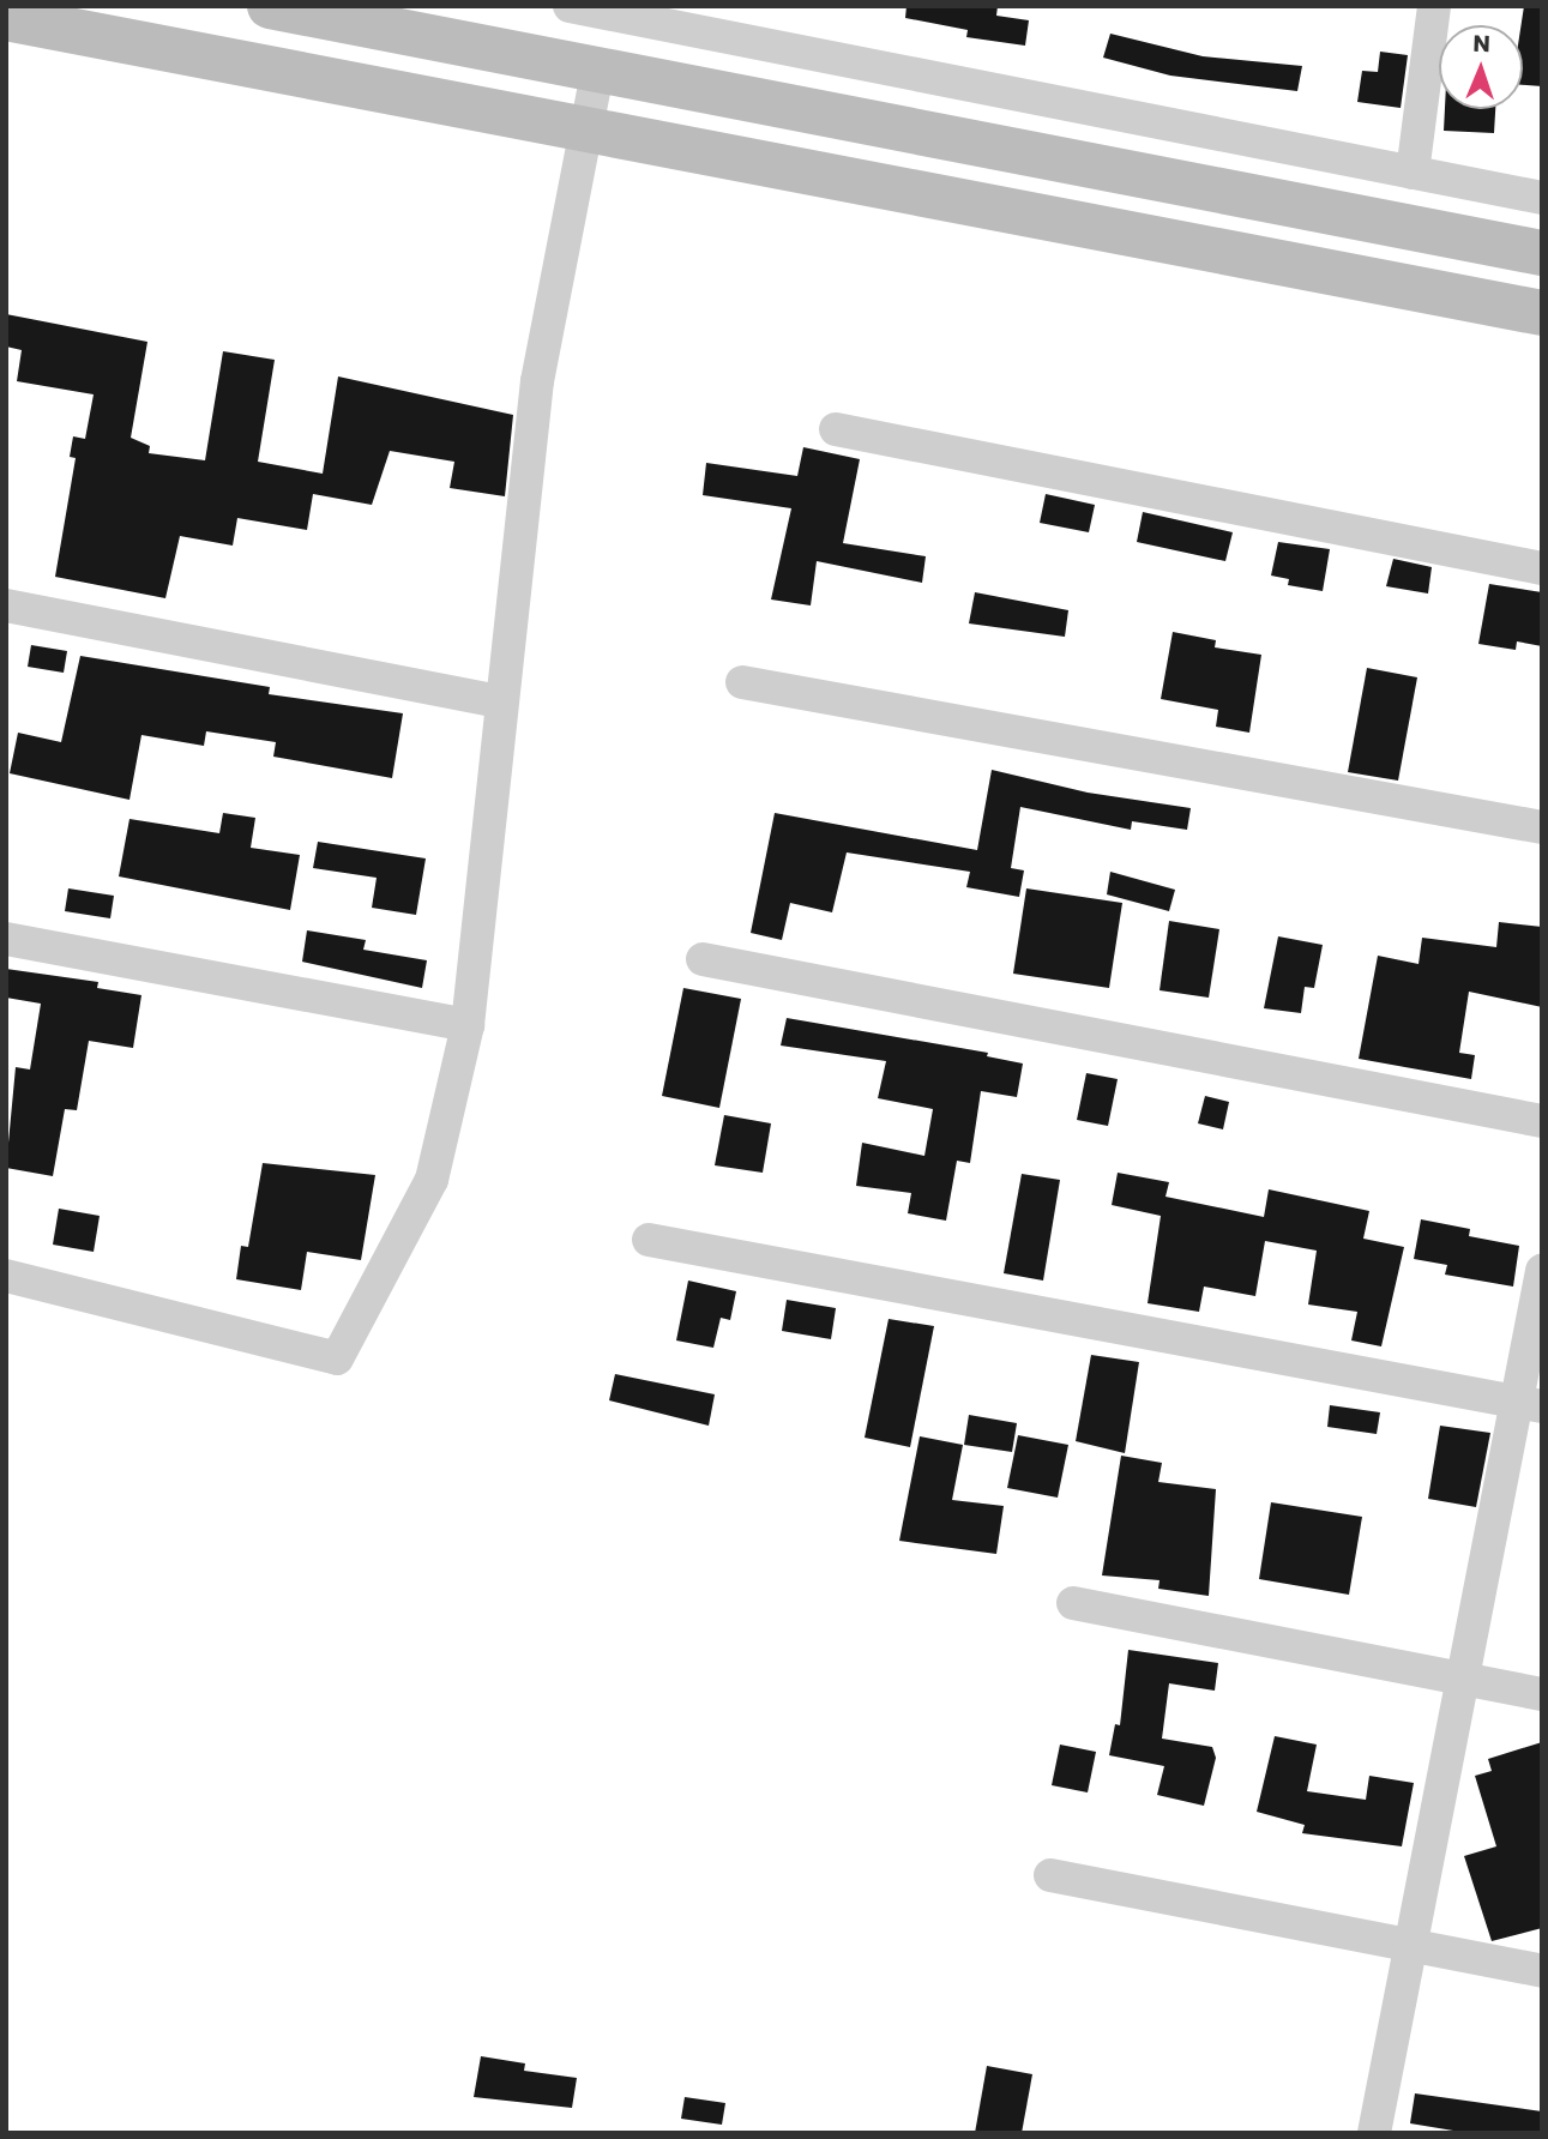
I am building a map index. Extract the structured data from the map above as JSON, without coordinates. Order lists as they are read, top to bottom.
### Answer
{
  "north": "top"
}
